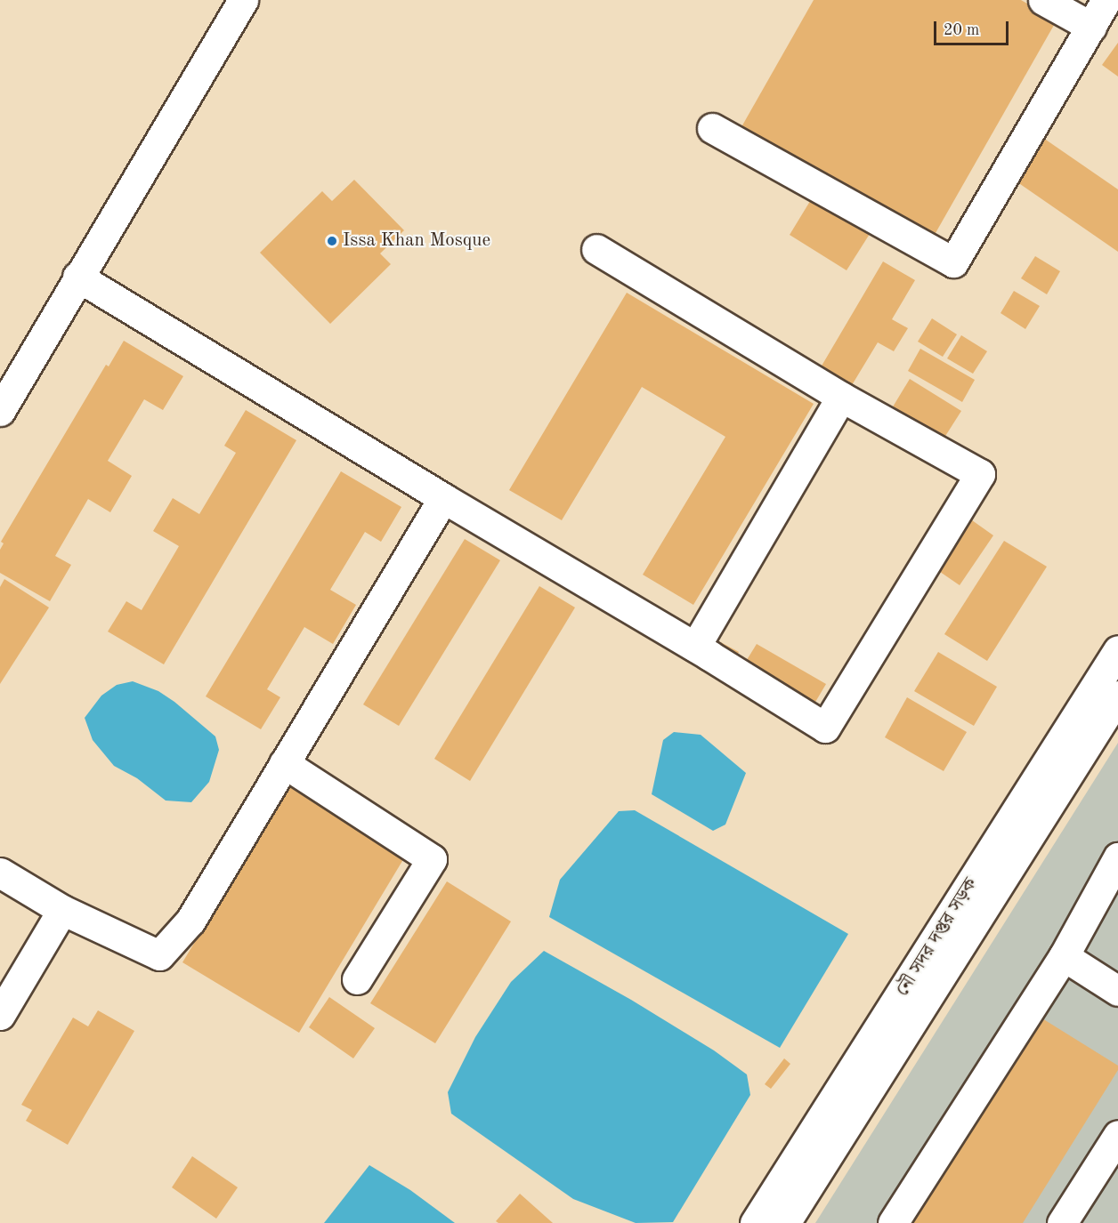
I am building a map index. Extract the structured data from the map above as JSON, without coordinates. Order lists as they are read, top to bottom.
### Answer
{
  "streets": {
    "main road": ["নৌ সদর দপ্তর সড়ক"]
  },
  "places": ["Issa Khan Mosque"],
  "scale_bar": "20 m"
}
